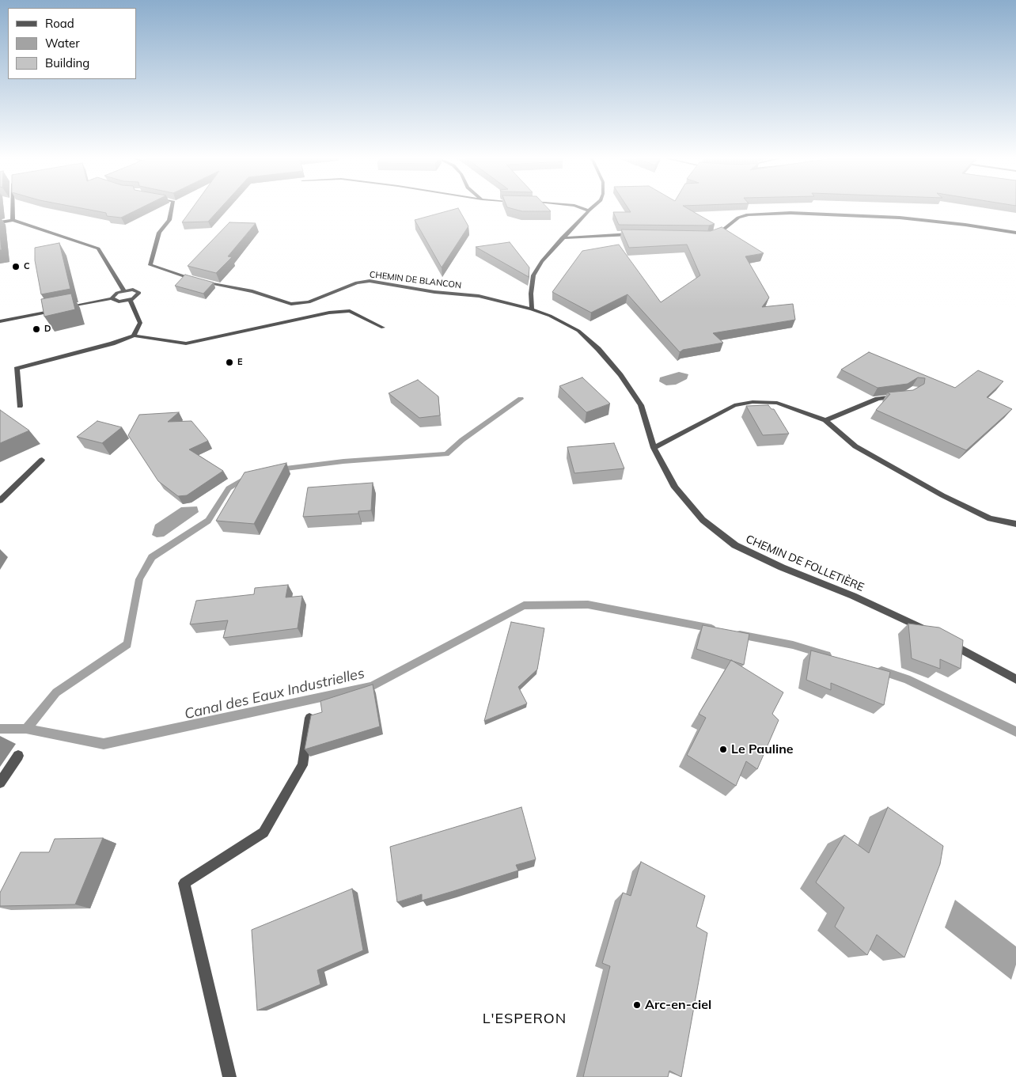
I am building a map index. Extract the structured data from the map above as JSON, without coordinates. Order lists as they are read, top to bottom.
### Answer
{
  "streets": {
    "street": ["CHEMIN DE BLANCON", "CHEMIN DE FOLLETIÈRE"]
  },
  "crossings": [
    ["CHEMIN DE BLANCON", "CHEMIN DE FOLLETIÈRE"]
  ],
  "districts": ["L'ESPERON"],
  "water": ["Canal des Eaux Industrielles"],
  "places": [
    "C",
    "D",
    "E",
    "Le Pauline",
    "Arc-en-ciel"
  ],
  "legend": ["Road", "Water", "Building"]
}
